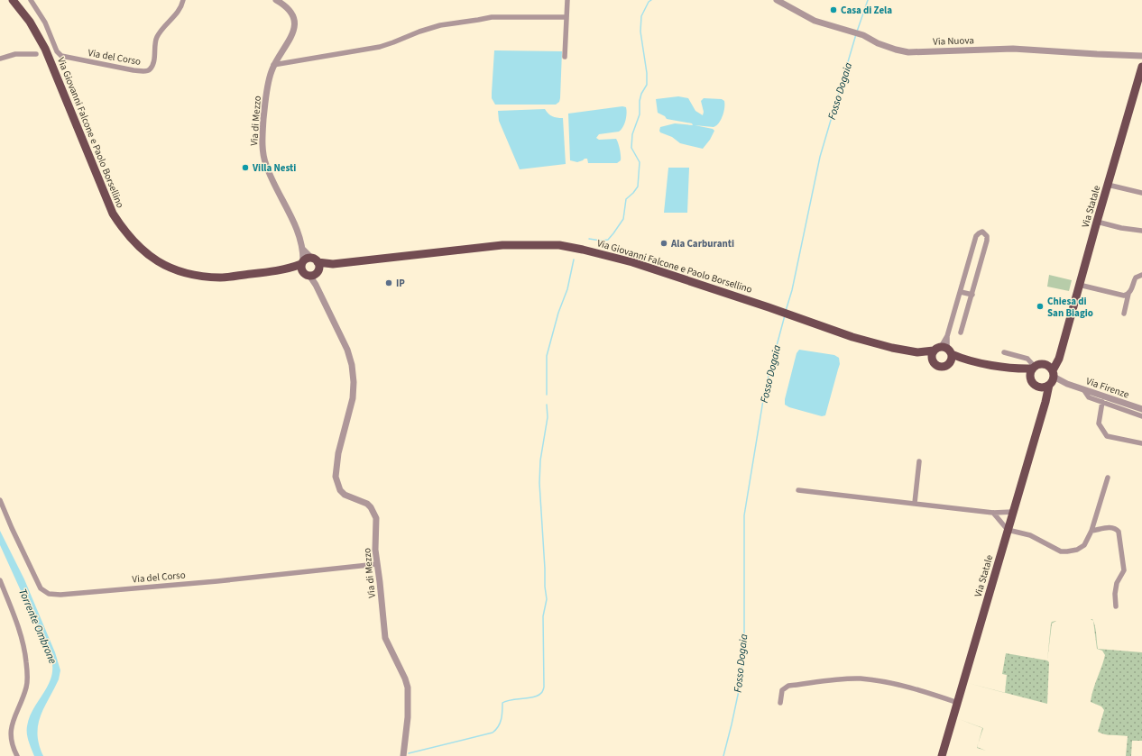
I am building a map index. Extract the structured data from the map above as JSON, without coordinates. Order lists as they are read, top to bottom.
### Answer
{
  "streets": {
    "main road": ["Via Giovanni Falcone e Paolo Borsellino", "Via Statale"],
    "street": [
      "Via Nuova",
      "Via del Corso",
      "Via di Mezzo",
      "Via Firenze"
    ]
  },
  "crossings": [
    ["Via del Corso", "Via di Mezzo"],
    ["Via di Mezzo", "Via Giovanni Falcone e Paolo Borsellino"],
    ["Via Giovanni Falcone e Paolo Borsellino", "Via Statale"],
    ["Via Giovanni Falcone e Paolo Borsellino", "Via Firenze"],
    ["Via Statale", "Via Firenze"]
  ],
  "water": ["Fosso Dogaia", "Torrente Ombrone"],
  "places": [
    "Casa di Zela",
    "Villa Nesti",
    "Ala Carburanti",
    "IP",
    "Chiesa di San Biagio"
  ]
}
